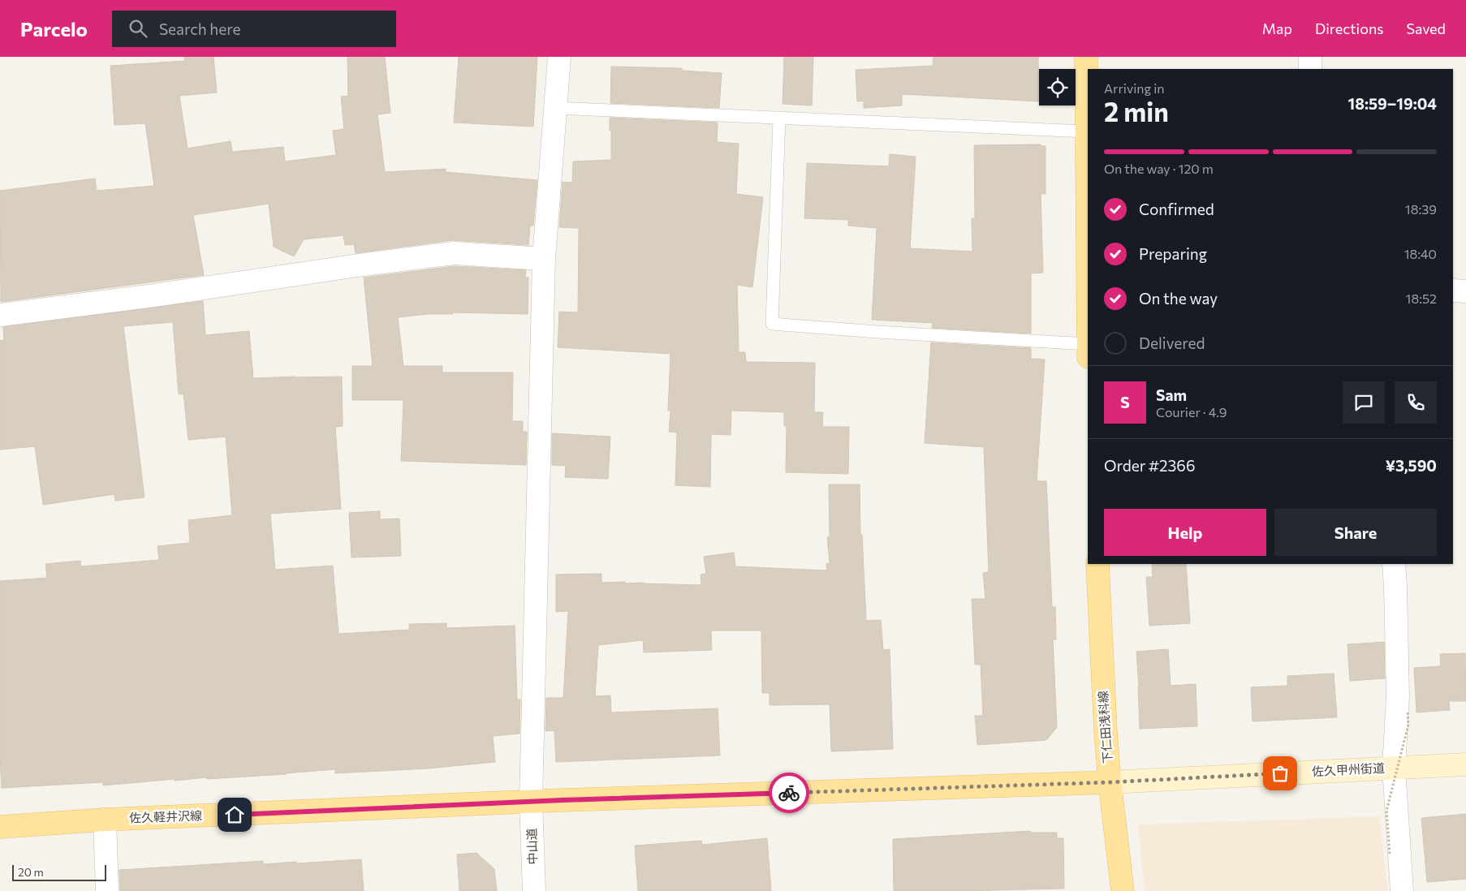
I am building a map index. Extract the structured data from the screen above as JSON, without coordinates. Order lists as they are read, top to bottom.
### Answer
{
  "streets": {
    "main road": ["下仁田浅科線", "佐久甲州街道", "佐久軽井沢線"],
    "street": ["中山道"]
  },
  "crossings": [
    ["下仁田浅科線", "佐久甲州街道"],
    ["下仁田浅科線", "佐久軽井沢線"],
    ["佐久甲州街道", "佐久軽井沢線"],
    ["佐久軽井沢線", "中山道"]
  ],
  "scale_bar": "20 m",
  "page": {
    "header": "Parcelo",
    "search": "Search here",
    "nav": ["Map", "Directions", "Saved"],
    "heading": ["2 min", "Arriving in", "18:59–19:04"],
    "panel": [
      "Sam",
      "Courier · 4.9",
      "Order #2366",
      "¥3,590"
    ],
    "bar": "On the way · 120 m",
    "list": [
      ["Confirmed", "18:39"],
      ["Preparing", "18:40"],
      ["On the way", "18:52"],
      "Delivered"
    ],
    "round": "S",
    "buttons": ["Help", "Share"],
    "scale": "20 m"
  }
}
